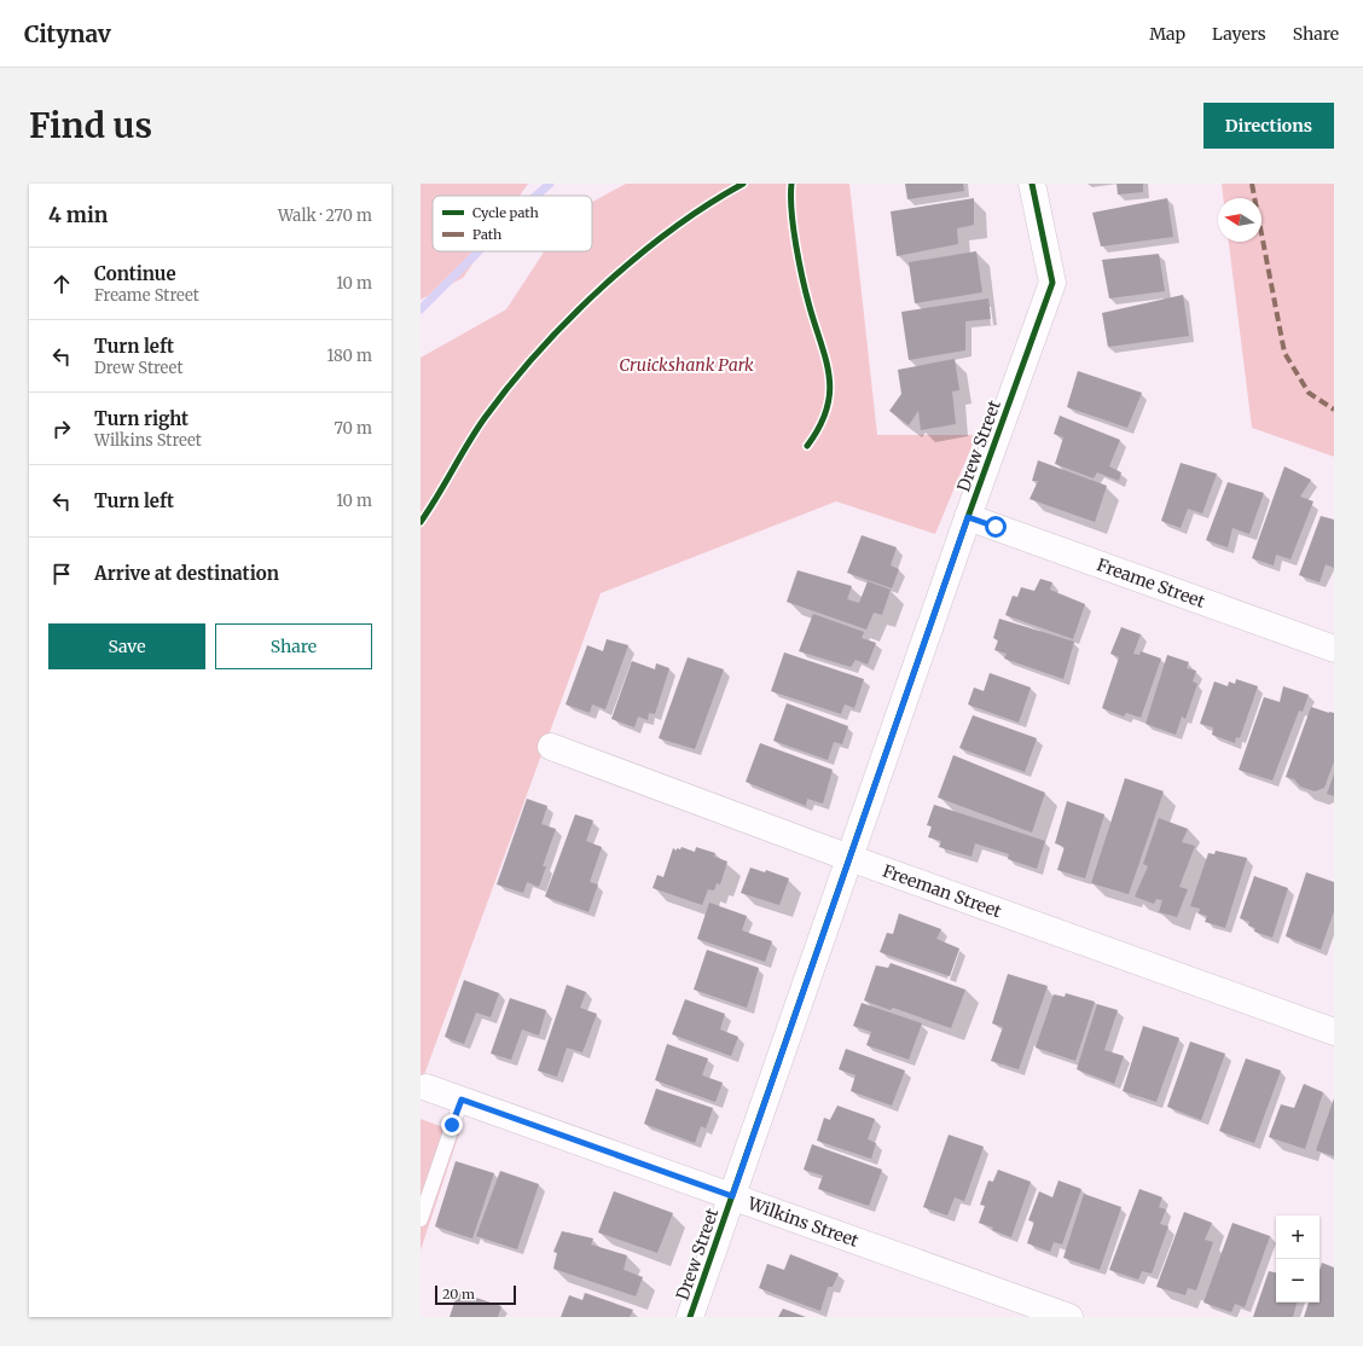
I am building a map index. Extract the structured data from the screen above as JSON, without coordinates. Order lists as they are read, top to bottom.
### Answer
{
  "streets": {
    "street": [
      "Drew Street",
      "Freame Street",
      "Freeman Street",
      "Wilkins Street"
    ]
  },
  "crossings": [
    ["Drew Street", "Freame Street"],
    ["Drew Street", "Freeman Street"],
    ["Drew Street", "Wilkins Street"]
  ],
  "parks": ["Cruickshank Park"],
  "legend": ["Cycle path", "Path"],
  "scale_bar": "20 m",
  "north": "left",
  "page": {
    "header": "Citynav",
    "nav": ["Map", "Layers", "Share"],
    "buttons": [
      "Directions",
      ["Save", "Share"]
    ],
    "title": "Find us",
    "heading": ["4 min", "Walk · 270 m"],
    "list": [
      ["Continue", "Freame Street", "10 m"],
      ["Turn left", "Drew Street", "180 m"],
      ["Turn right", "Wilkins Street", "70 m"],
      ["Turn left", "10 m"],
      "Arrive at destination"
    ],
    "map_buttons": ["+", "−"],
    "scale": "20 m"
  }
}
